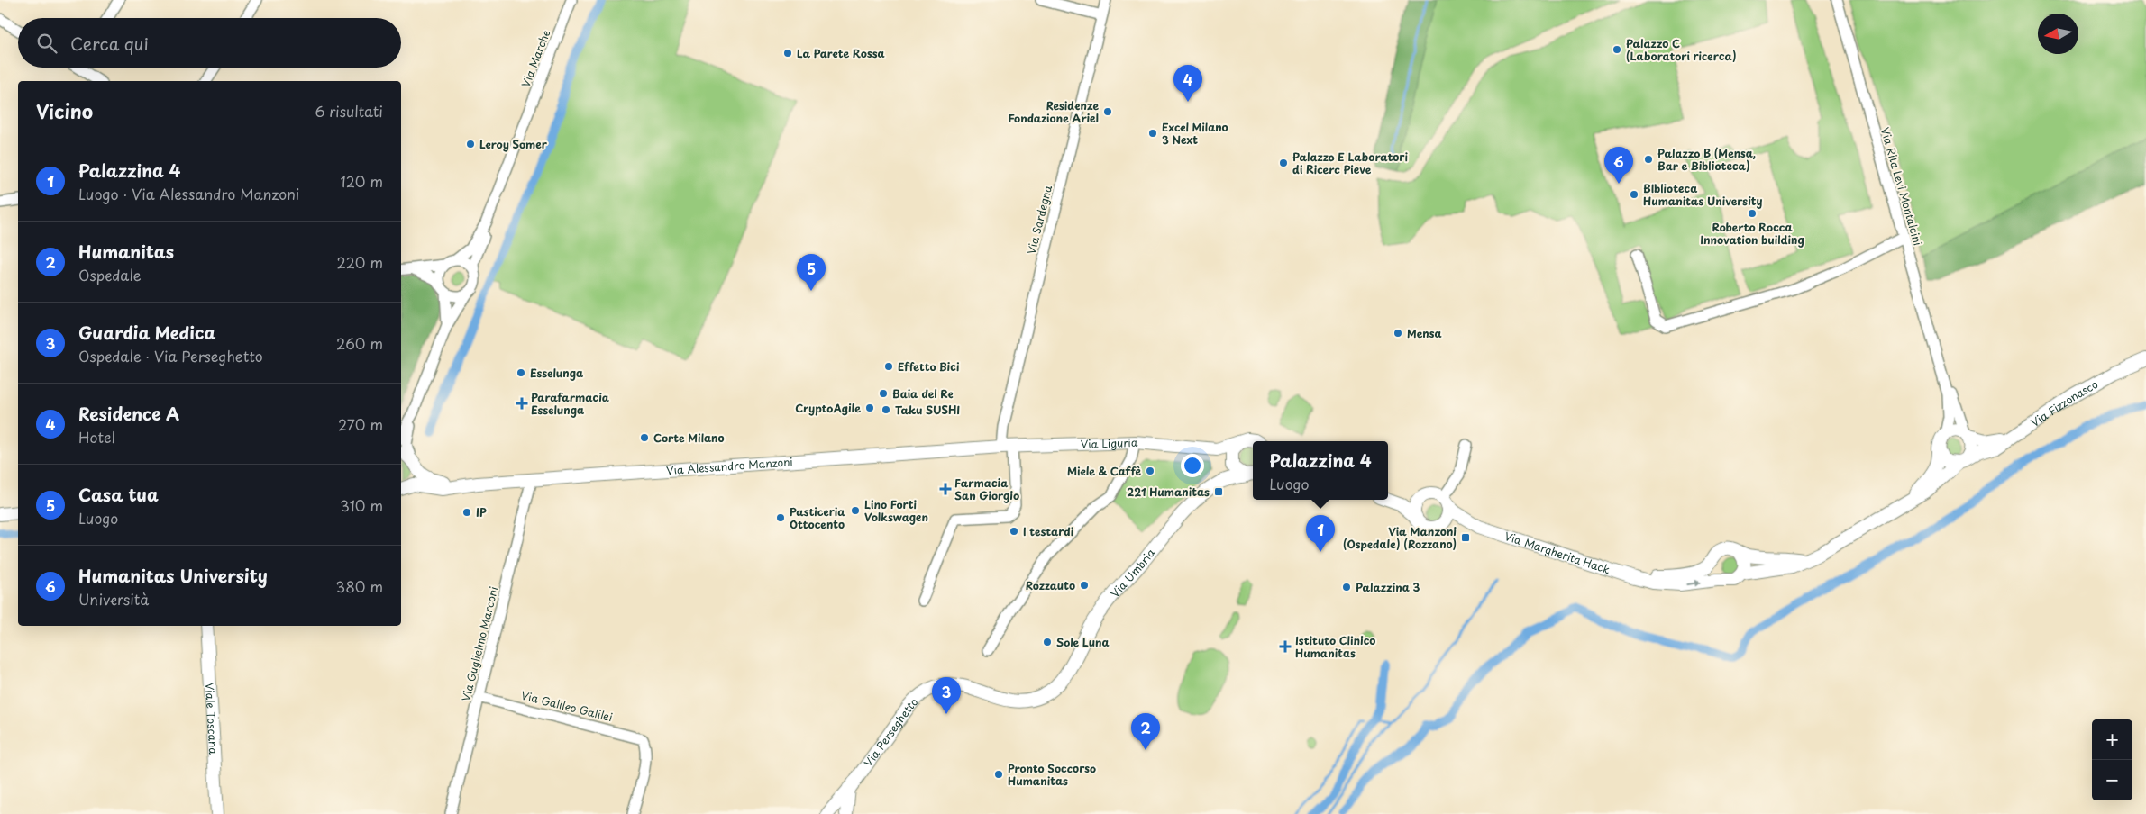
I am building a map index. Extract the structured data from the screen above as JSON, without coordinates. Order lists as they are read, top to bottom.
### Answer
{
  "streets": {
    "street": [
      "Via Marche",
      "Via Rita Levi Montalcini",
      "Via Sardegna",
      "Via Fizzonasco",
      "Via Liguria",
      "Via Alessandro Manzoni",
      "Via Margherita Hack",
      "Via Umbria",
      "Via Guglielmo Marconi",
      "Via Galileo Galilei",
      "Viale Toscana",
      "Via Perseghetto"
    ]
  },
  "crossings": [
    ["Via Sardegna", "Via Liguria"],
    ["Via Sardegna", "Via Alessandro Manzoni"],
    ["Via Liguria", "Via Alessandro Manzoni"],
    ["Via Liguria", "Via Umbria"],
    ["Via Alessandro Manzoni", "Via Guglielmo Marconi"],
    ["Via Umbria", "Via Perseghetto"],
    ["Via Guglielmo Marconi", "Via Galileo Galilei"]
  ],
  "places": {
    "other": [
      "Palazzo C (Laboratori ricerca)",
      "La Parete Rossa",
      "Residenze Fondazione Ariel",
      "Excel Milano 3 Next",
      "Leroy Somer",
      "Palazzo B (Mensa, Bar e Biblioteca)",
      "Palazzo E Laboratori di Ricerc Pieve",
      "BIblioteca Humanitas University",
      "Roberto Rocca Innovation building",
      "Mensa",
      "Effetto Bici",
      "Esselunga",
      "Baia del Re",
      "CryptoAgile",
      "Taku SUSHI",
      "Corte Milano",
      "Miele & Caffè",
      "Lino Forti Volkswagen",
      "IP",
      "Pasticeria Ottocento",
      "I testardi",
      "Rozzauto",
      "Palazzina 3",
      "Sole Luna",
      "Pronto Soccorso Humanitas"
    ],
    "health": ["Parafarmacia Esselunga", "Farmacia San Giorgio", "Istituto Clinico Humanitas"],
    "transit": ["221 Humanitas", "Via Manzoni (Ospedale) (Rozzano)"]
  },
  "north": "left",
  "page": {
    "search": "Cerca qui",
    "pins": [
      "4",
      "6",
      "5",
      "1",
      "3",
      "2"
    ],
    "heading": ["Vicino", "6 risultati"],
    "list": [
      {
        "mark": "1",
        "name": "Palazzina 4",
        "note": "Luogo · Via Alessandro Manzoni",
        "value": "120 m"
      },
      {
        "mark": "2",
        "name": "Humanitas",
        "note": "Ospedale",
        "value": "220 m"
      },
      {
        "mark": "3",
        "name": "Guardia Medica",
        "note": "Ospedale · Via Perseghetto",
        "value": "260 m"
      },
      {
        "mark": "4",
        "name": "Residence A",
        "note": "Hotel",
        "value": "270 m"
      },
      {
        "mark": "5",
        "name": "Casa tua",
        "note": "Luogo",
        "value": "310 m"
      },
      {
        "mark": "6",
        "name": "Humanitas University",
        "note": "Università",
        "value": "380 m"
      }
    ],
    "popup": ["Palazzina 4", "Luogo"],
    "map_buttons": ["+", "−"]
  }
}
